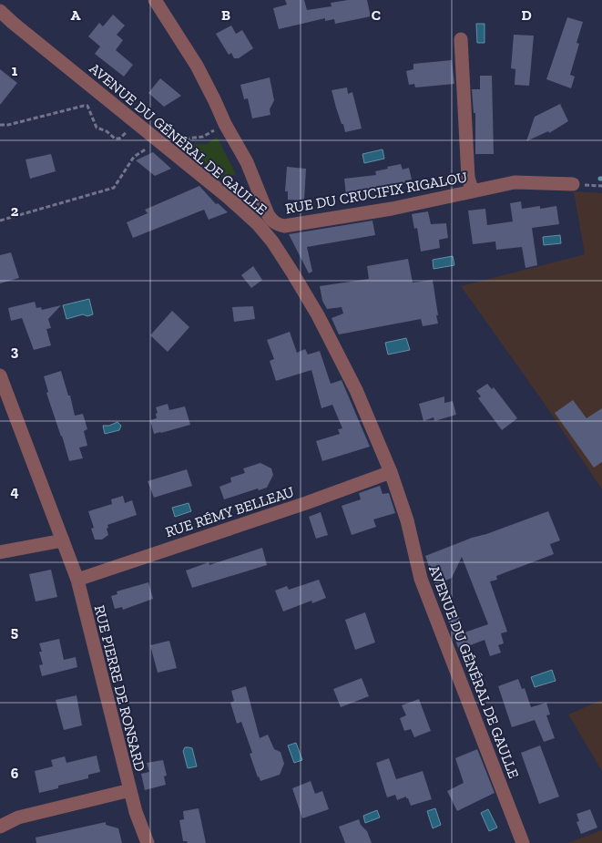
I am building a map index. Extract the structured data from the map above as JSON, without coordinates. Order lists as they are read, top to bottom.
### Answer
{
  "streets": {
    "street": [
      "AVENUE DU GÉNÉRAL DE GAULLE",
      "RUE DU CRUCIFIX RIGALOU",
      "RUE RÉMY BELLEAU",
      "RUE PIERRE DE RONSARD"
    ]
  },
  "crossings": [
    ["AVENUE DU GÉNÉRAL DE GAULLE", "RUE RÉMY BELLEAU"],
    ["RUE RÉMY BELLEAU", "RUE PIERRE DE RONSARD"]
  ],
  "grid": {
    "columns": [
      "A",
      "B",
      "C",
      "D"
    ],
    "rows": [
      "1",
      "2",
      "3",
      "4",
      "5",
      "6"
    ]
  }
}
